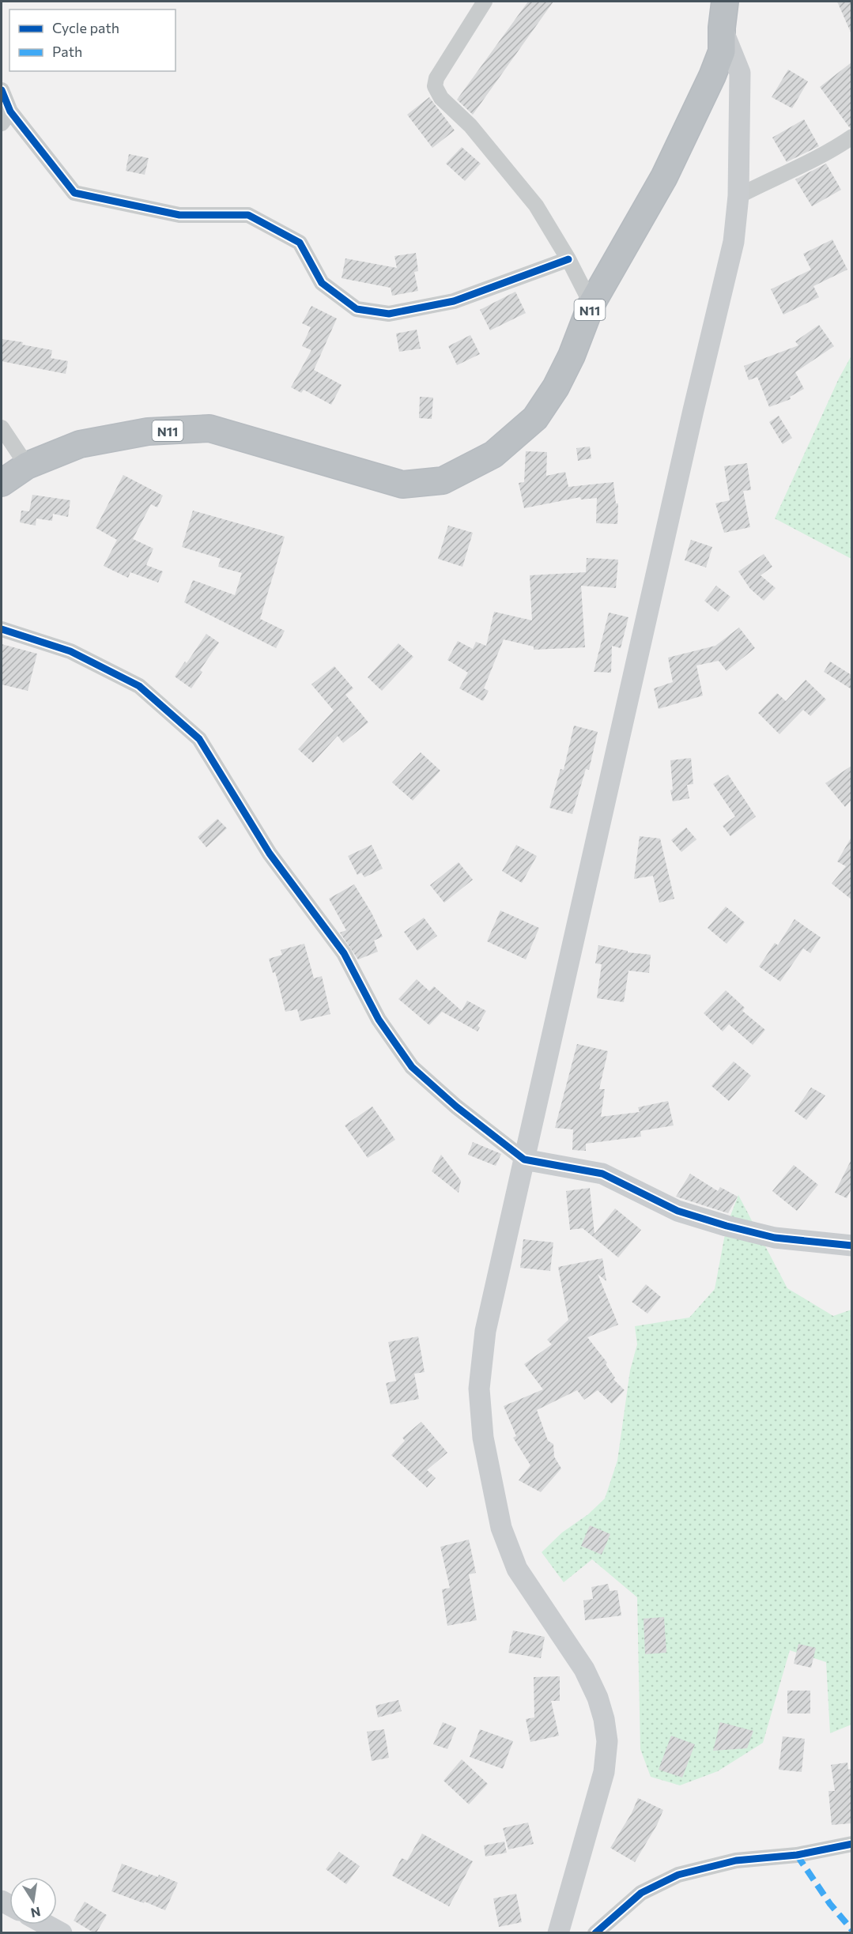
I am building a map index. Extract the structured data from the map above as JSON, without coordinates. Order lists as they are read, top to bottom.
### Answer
{
  "streets": {
    "highway": ["N11"]
  },
  "legend": ["Cycle path", "Path"],
  "north": "bottom"
}
